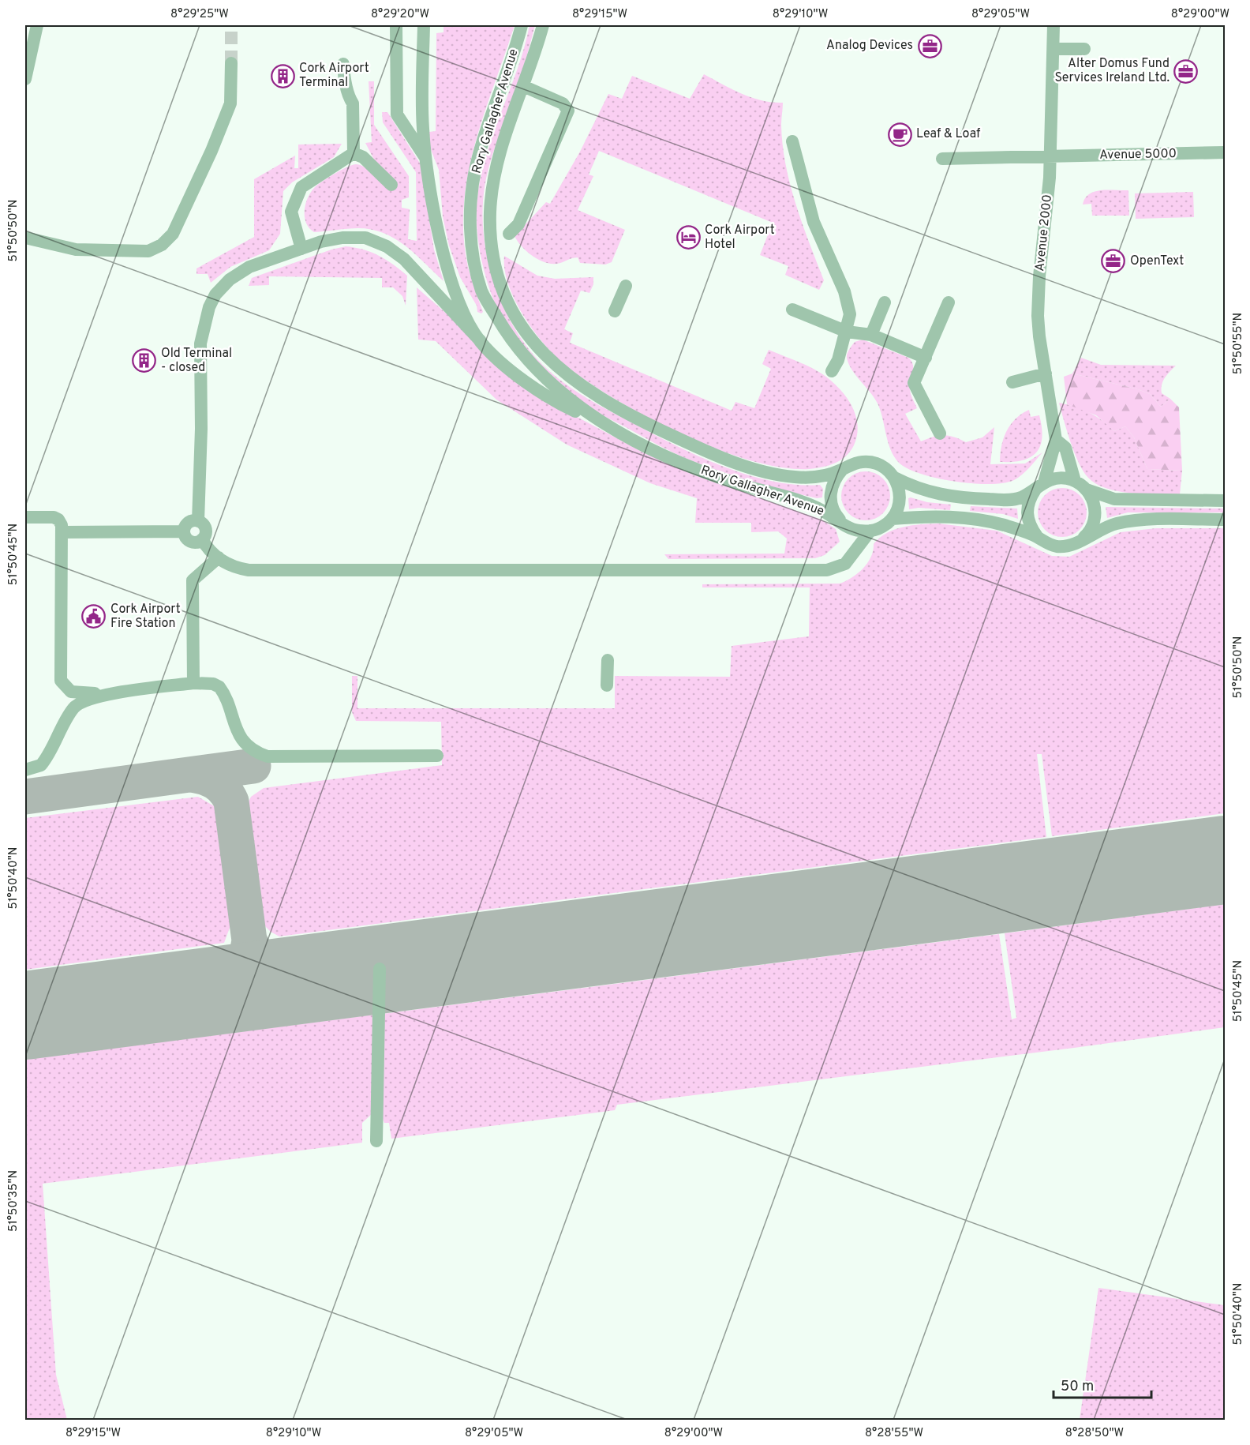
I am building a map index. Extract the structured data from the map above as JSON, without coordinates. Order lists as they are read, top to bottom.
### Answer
{
  "streets": {
    "street": ["Rory Gallagher Avenue", "Avenue 5000", "Avenue 2000"]
  },
  "crossings": [
    ["Avenue 5000", "Avenue 2000"]
  ],
  "places": {
    "office": ["Analog Devices", "Alter Domus Fund Services Ireland Ltd.", "OpenText"],
    "building": ["Cork Airport Terminal", "Old Terminal - closed"],
    "cafe": ["Leaf & Loaf"],
    "hotel": ["Cork Airport Hotel"],
    "public building": ["Cork Airport Fire Station"]
  },
  "scale_bar": "50 m",
  "coordinates": [
    "8°29'25\"W",
    "8°29'20\"W",
    "8°29'15\"W",
    "8°29'10\"W",
    "8°29'05\"W",
    "8°29'00\"W",
    "51°50'50\"N",
    "51°50'55\"N",
    "51°50'45\"N",
    "51°50'40\"N",
    "51°50'35\"N",
    "8°28'55\"W",
    "8°28'50\"W"
  ]
}
